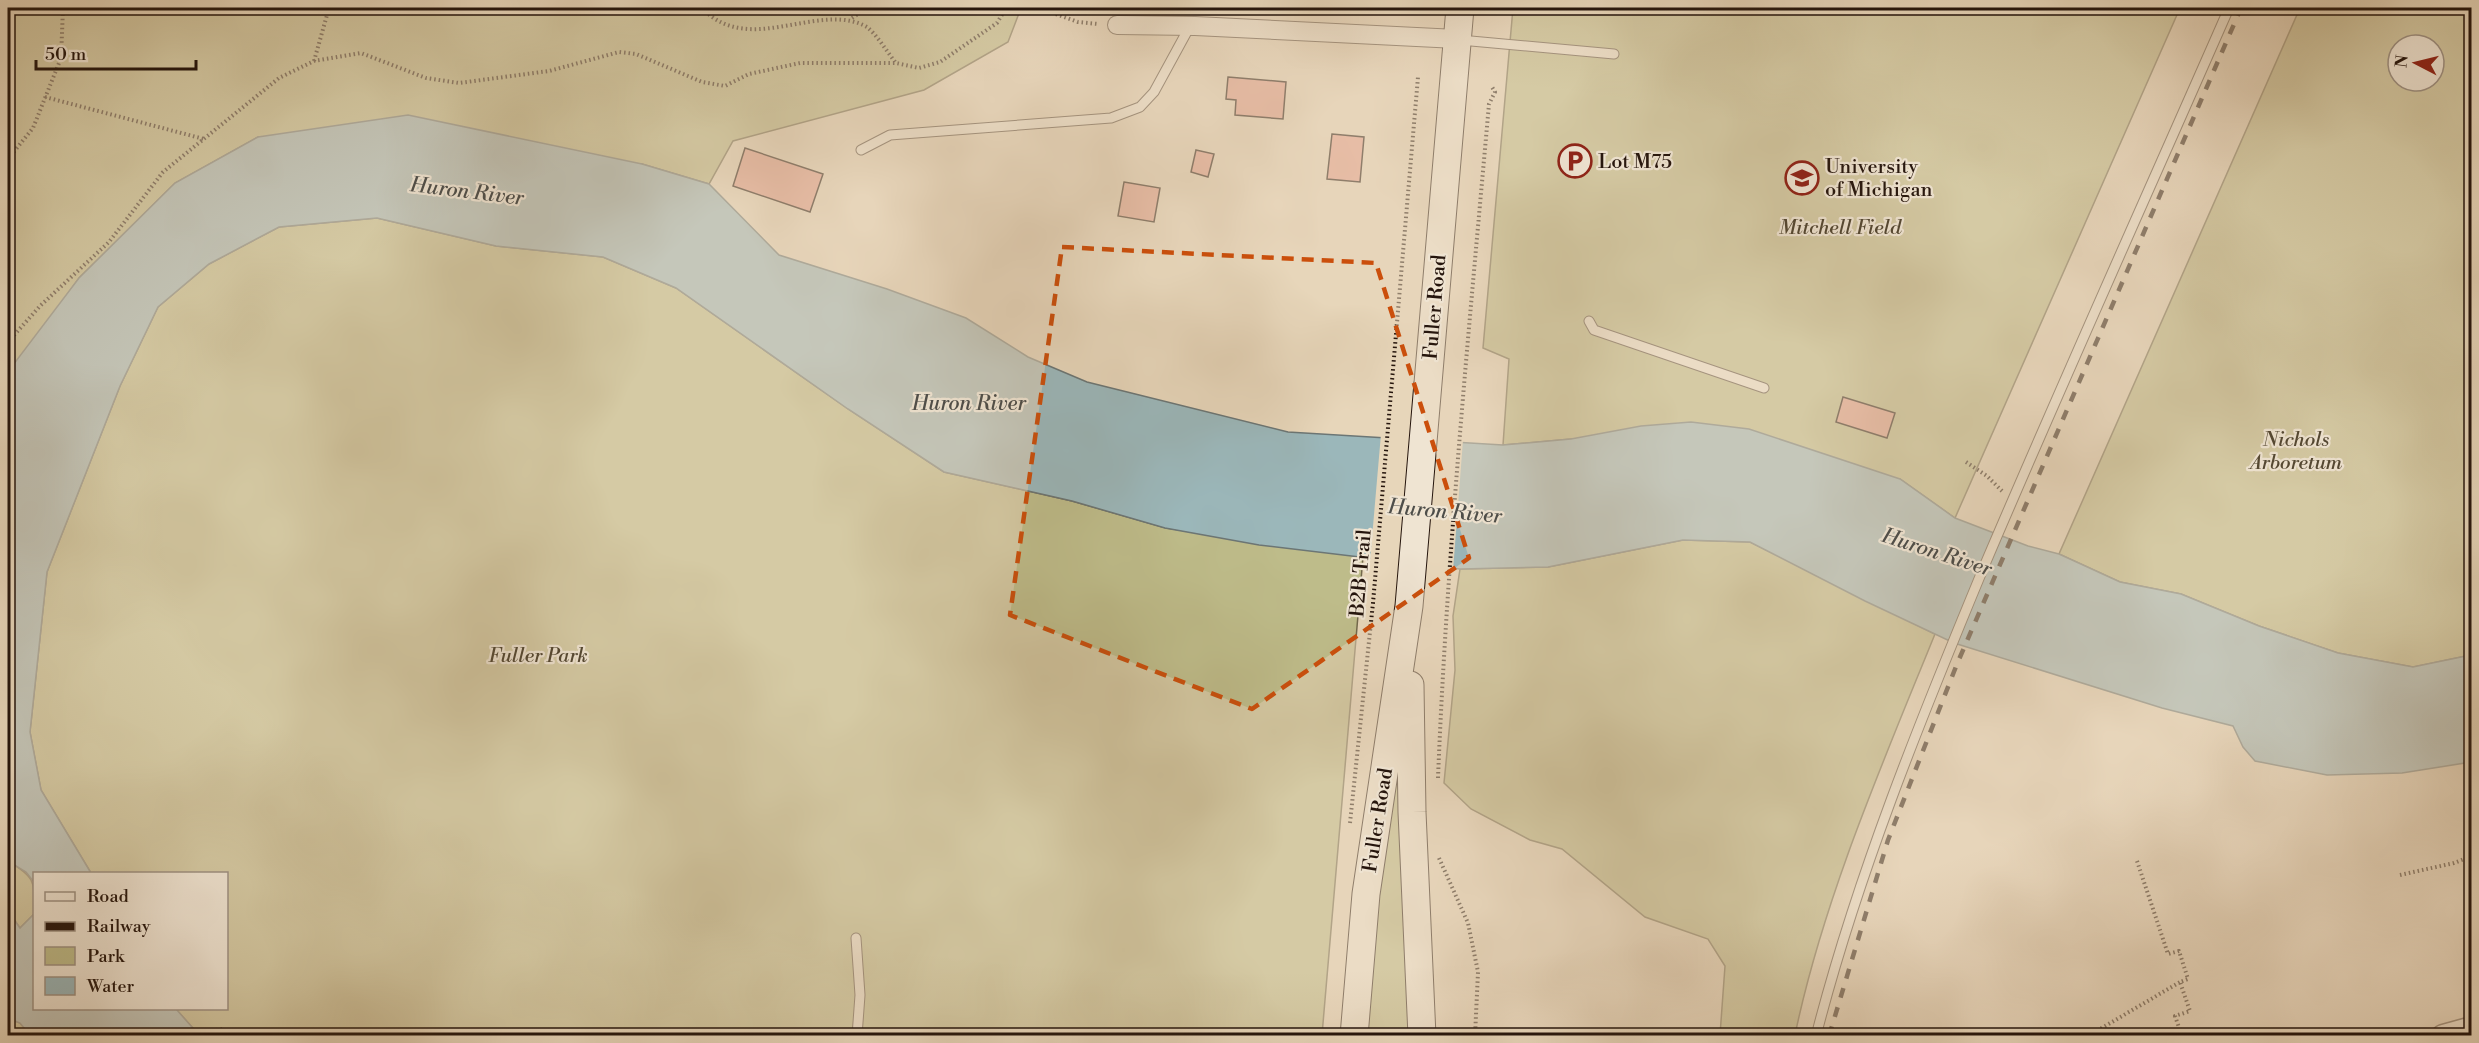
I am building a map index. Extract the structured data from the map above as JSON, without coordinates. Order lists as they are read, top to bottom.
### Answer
{
  "streets": {
    "main road": ["Fuller Road"],
    "path": ["B2B Trail"]
  },
  "water": ["Huron River"],
  "parks": ["Mitchell Field", "Nichols Arboretum", "Fuller Park"],
  "places": {
    "parking": ["Lot M75"],
    "school or university": ["University of Michigan"]
  },
  "legend": [
    "Road",
    "Railway",
    "Park",
    "Water"
  ],
  "scale_bar": "50 m",
  "north": "left"
}
